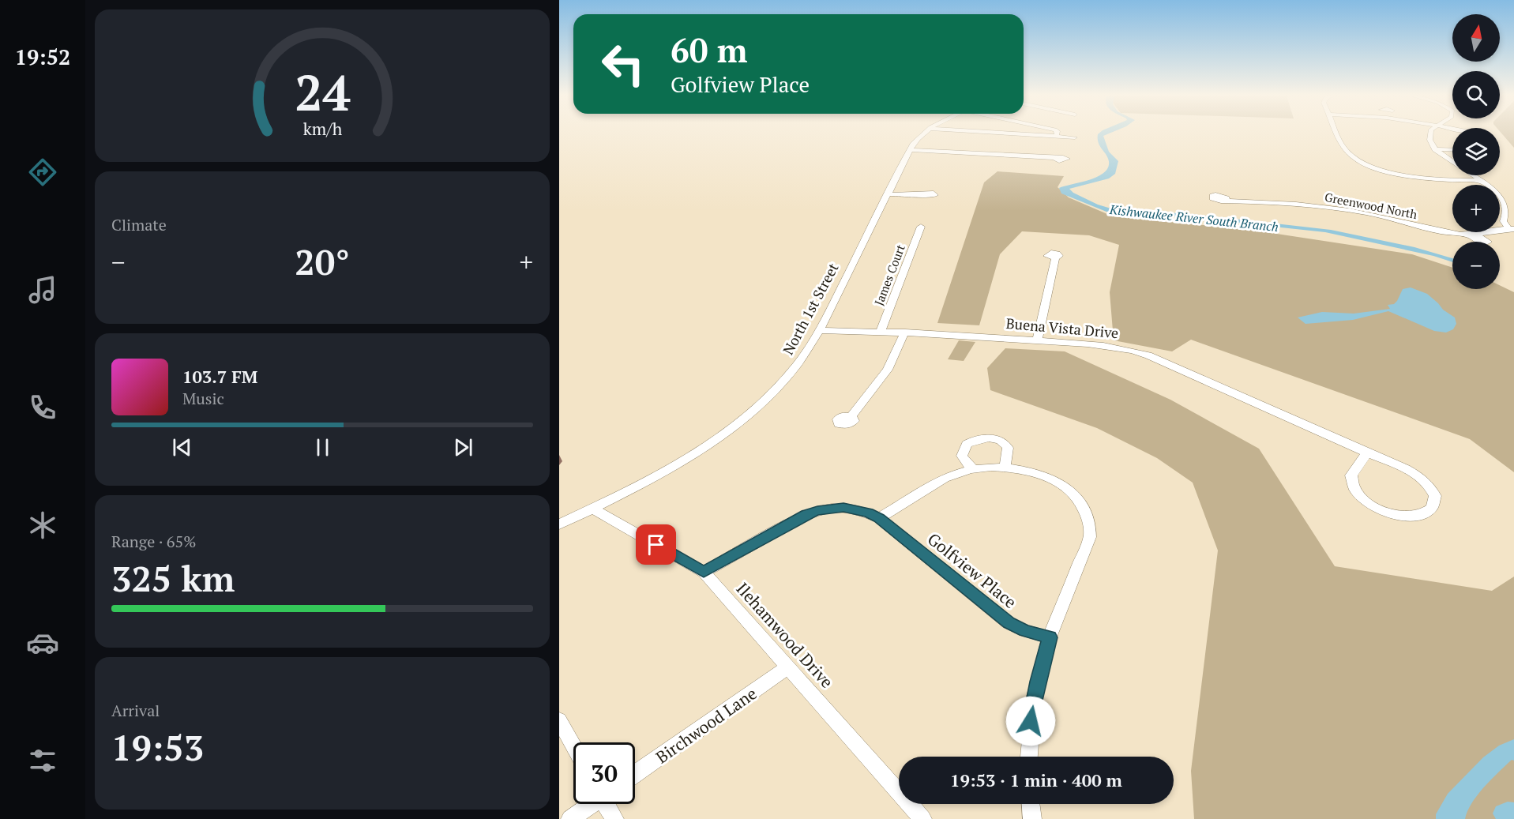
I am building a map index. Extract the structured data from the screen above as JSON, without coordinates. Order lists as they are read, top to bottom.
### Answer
{
  "streets": {
    "street": [
      "Greenwood North",
      "James Court",
      "North 1st Street",
      "Buena Vista Drive",
      "Golfview Place",
      "Ilehamwood Drive",
      "Birchwood Lane"
    ]
  },
  "crossings": [
    ["James Court", "Buena Vista Drive"],
    ["North 1st Street", "Buena Vista Drive"],
    ["North 1st Street", "Ilehamwood Drive"],
    ["Ilehamwood Drive", "Birchwood Lane"]
  ],
  "water": ["Kishwaukee River South Branch"],
  "north": "top",
  "page": {
    "tabs": "19:52",
    "map_buttons": ["+", "−"],
    "turn": ["60 m", "Golfview Place"],
    "tile": [
      "Climate",
      ["Range · 65%", "325 km"],
      ["Arrival", "19:53"]
    ],
    "heat": ["−", "20°", "+"],
    "song": ["103.7 FM", "Music"],
    "limit": "30",
    "trip": "19:53 · 1 min · 400 m",
    "gauge": ["24", "km/h"]
  }
}
